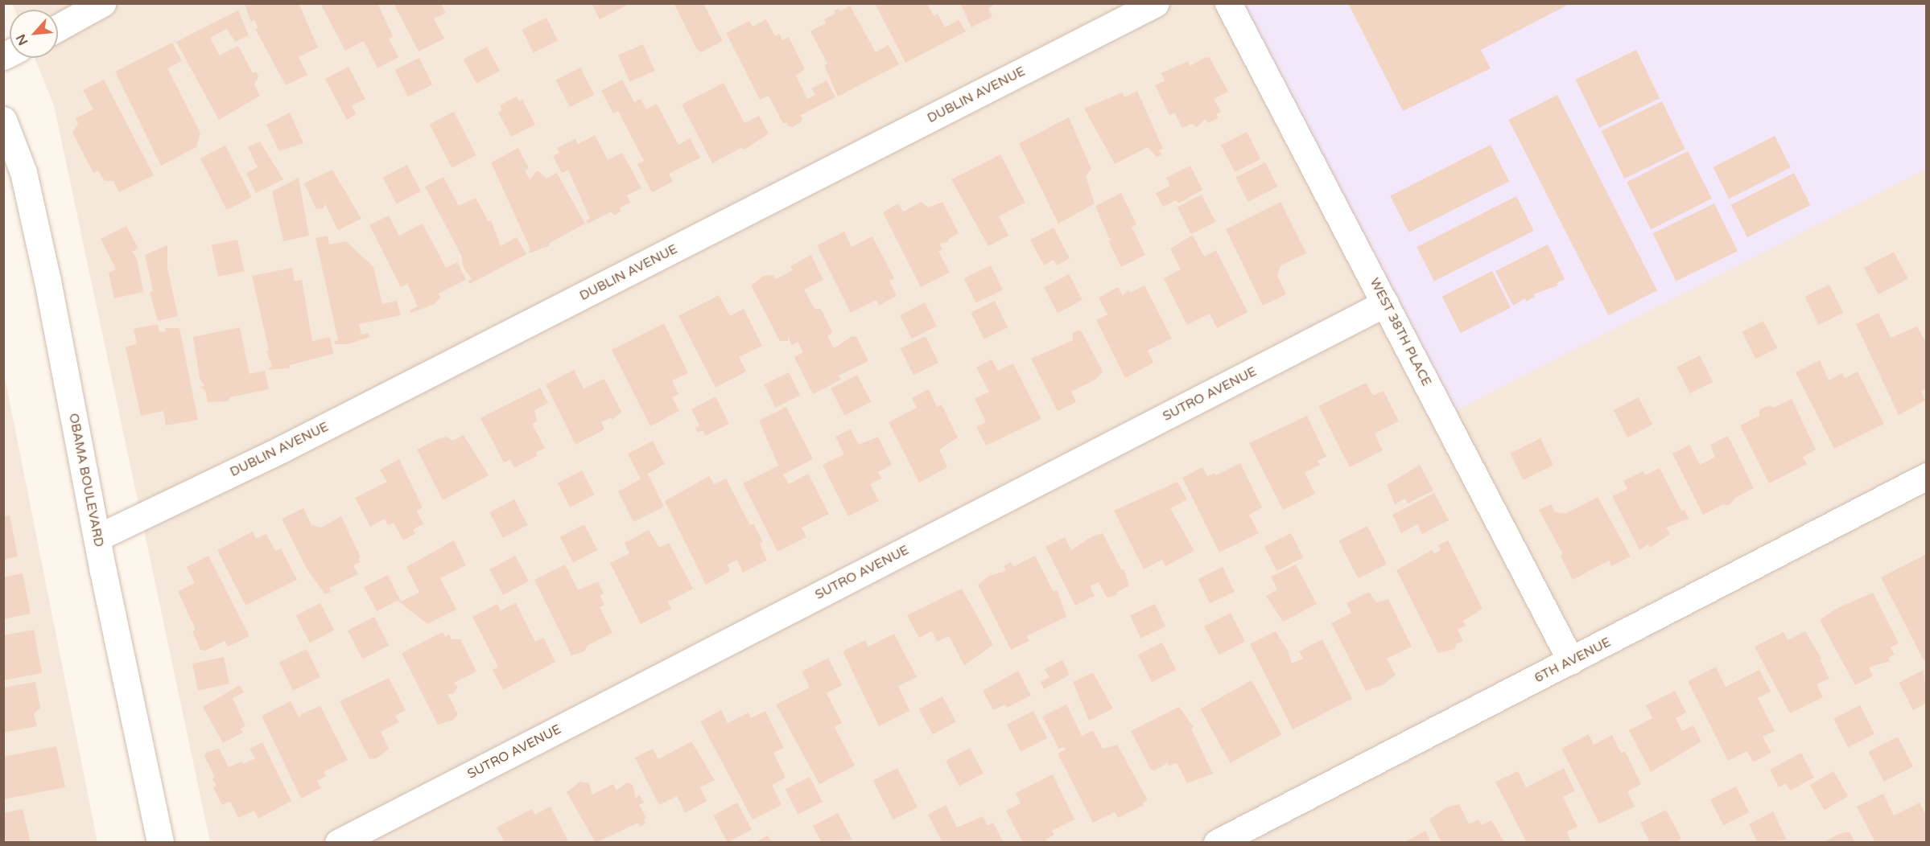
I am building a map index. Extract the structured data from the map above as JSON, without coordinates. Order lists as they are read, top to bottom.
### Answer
{
  "streets": {
    "street": [
      "DUBLIN AVENUE",
      "WEST 38TH PLACE",
      "SUTRO AVENUE",
      "OBAMA BOULEVARD",
      "6TH AVENUE"
    ]
  },
  "crossings": [
    ["DUBLIN AVENUE", "OBAMA BOULEVARD"],
    ["WEST 38TH PLACE", "SUTRO AVENUE"],
    ["WEST 38TH PLACE", "6TH AVENUE"]
  ],
  "north": "bottom left"
}
